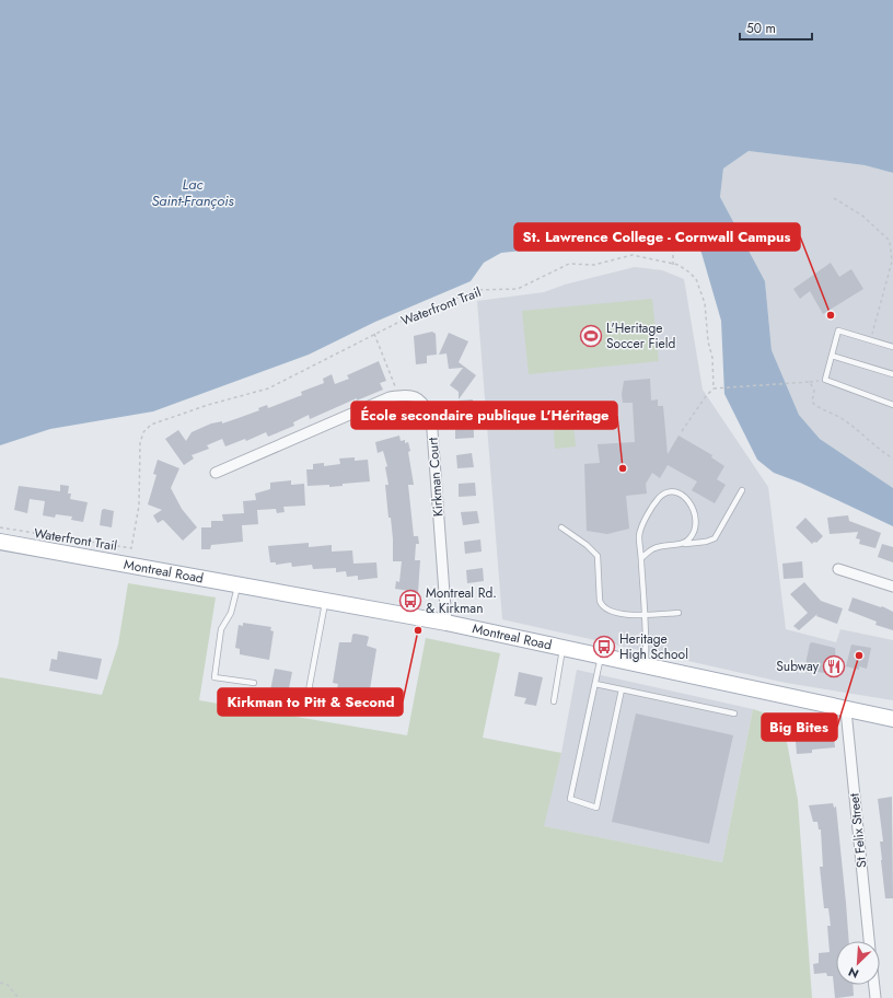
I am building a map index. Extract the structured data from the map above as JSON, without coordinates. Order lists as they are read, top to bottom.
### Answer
{
  "streets": {
    "main road": ["Montreal Road"],
    "street": ["Kirkman Court", "St Felix Street"],
    "path": ["Waterfront Trail"]
  },
  "crossings": [
    ["Kirkman Court", "Montreal Road"],
    ["Montreal Road", "St Felix Street"]
  ],
  "water": ["Lac Saint-François"],
  "places": {
    "other": [
      "St. Lawrence College - Cornwall Campus",
      "École secondaire publique L'Héritage",
      "Kirkman to Pitt & Second",
      "Big Bites"
    ],
    "sports": ["L'Heritage Soccer Field"],
    "bus stop": ["Montreal Rd. & Kirkman", "Heritage High School"],
    "restaurant": ["Subway"]
  },
  "scale_bar": "50 m",
  "north": "bottom left"
}
